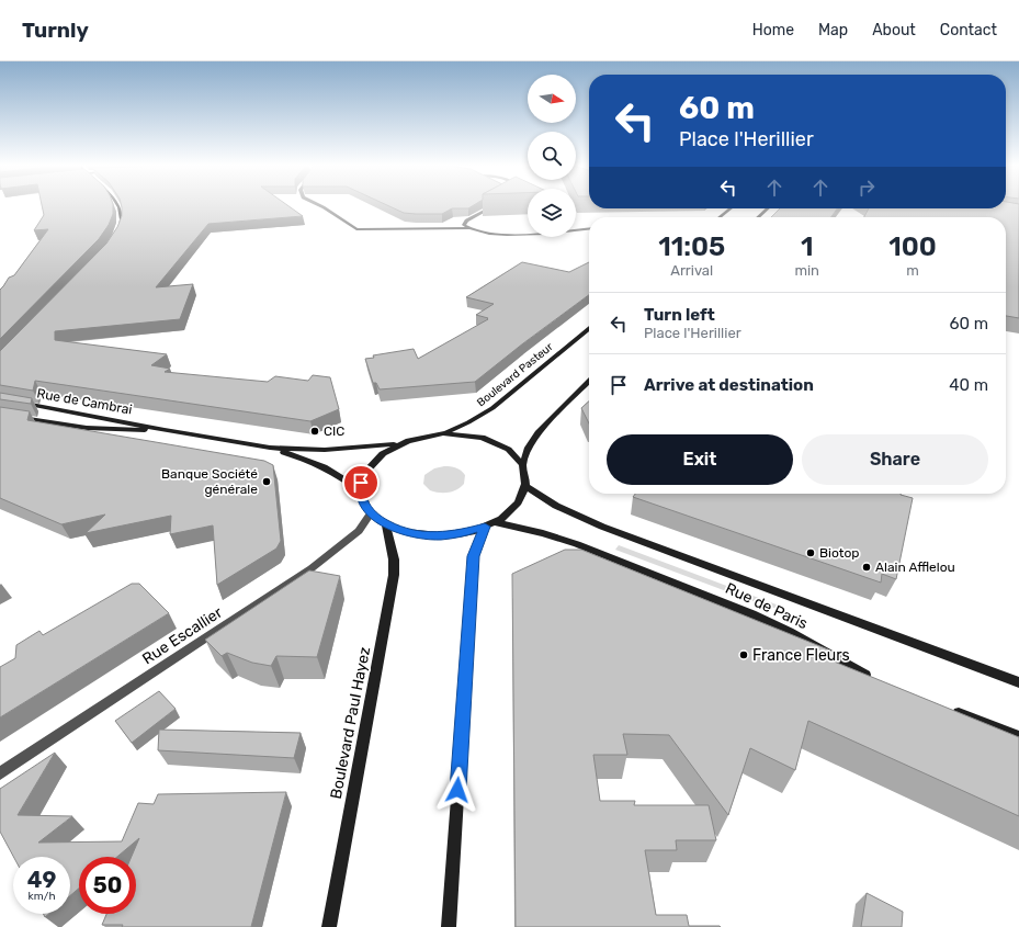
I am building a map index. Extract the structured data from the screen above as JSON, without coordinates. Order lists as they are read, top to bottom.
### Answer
{
  "streets": {
    "main road": [
      "Boulevard Pasteur",
      "Rue de Cambrai",
      "Rue de Paris",
      "Boulevard Paul Hayez"
    ],
    "street": ["Rue Escallier"]
  },
  "crossings": [
    ["Boulevard Pasteur", "Rue de Cambrai"],
    ["Boulevard Pasteur", "Rue de Paris"],
    ["Boulevard Pasteur", "Rue Escallier"],
    ["Boulevard Pasteur", "Boulevard Paul Hayez"],
    ["Rue de Cambrai", "Rue de Paris"],
    ["Rue de Cambrai", "Rue Escallier"],
    ["Rue de Cambrai", "Boulevard Paul Hayez"],
    ["Rue de Paris", "Rue Escallier"],
    ["Rue de Paris", "Boulevard Paul Hayez"],
    ["Rue Escallier", "Boulevard Paul Hayez"]
  ],
  "places": [
    "CIC",
    "Banque Société générale",
    "Biotop",
    "Alain Afflelou",
    "France Fleurs"
  ],
  "north": "right",
  "page": {
    "header": "Turnly",
    "nav": [
      "Home",
      "Map",
      "About",
      "Contact"
    ],
    "turn": ["60 m", "Place l'Herillier"],
    "eta": [
      "11:05",
      "Arrival",
      "1",
      "min",
      "100",
      "m"
    ],
    "list": [
      {
        "name": "Turn left",
        "note": "Place l'Herillier",
        "value": "60 m"
      },
      {
        "name": "Arrive at destination",
        "value": "40 m"
      }
    ],
    "buttons": ["Exit", "Share"],
    "speed": "49 km/h",
    "limit": "50"
  }
}
